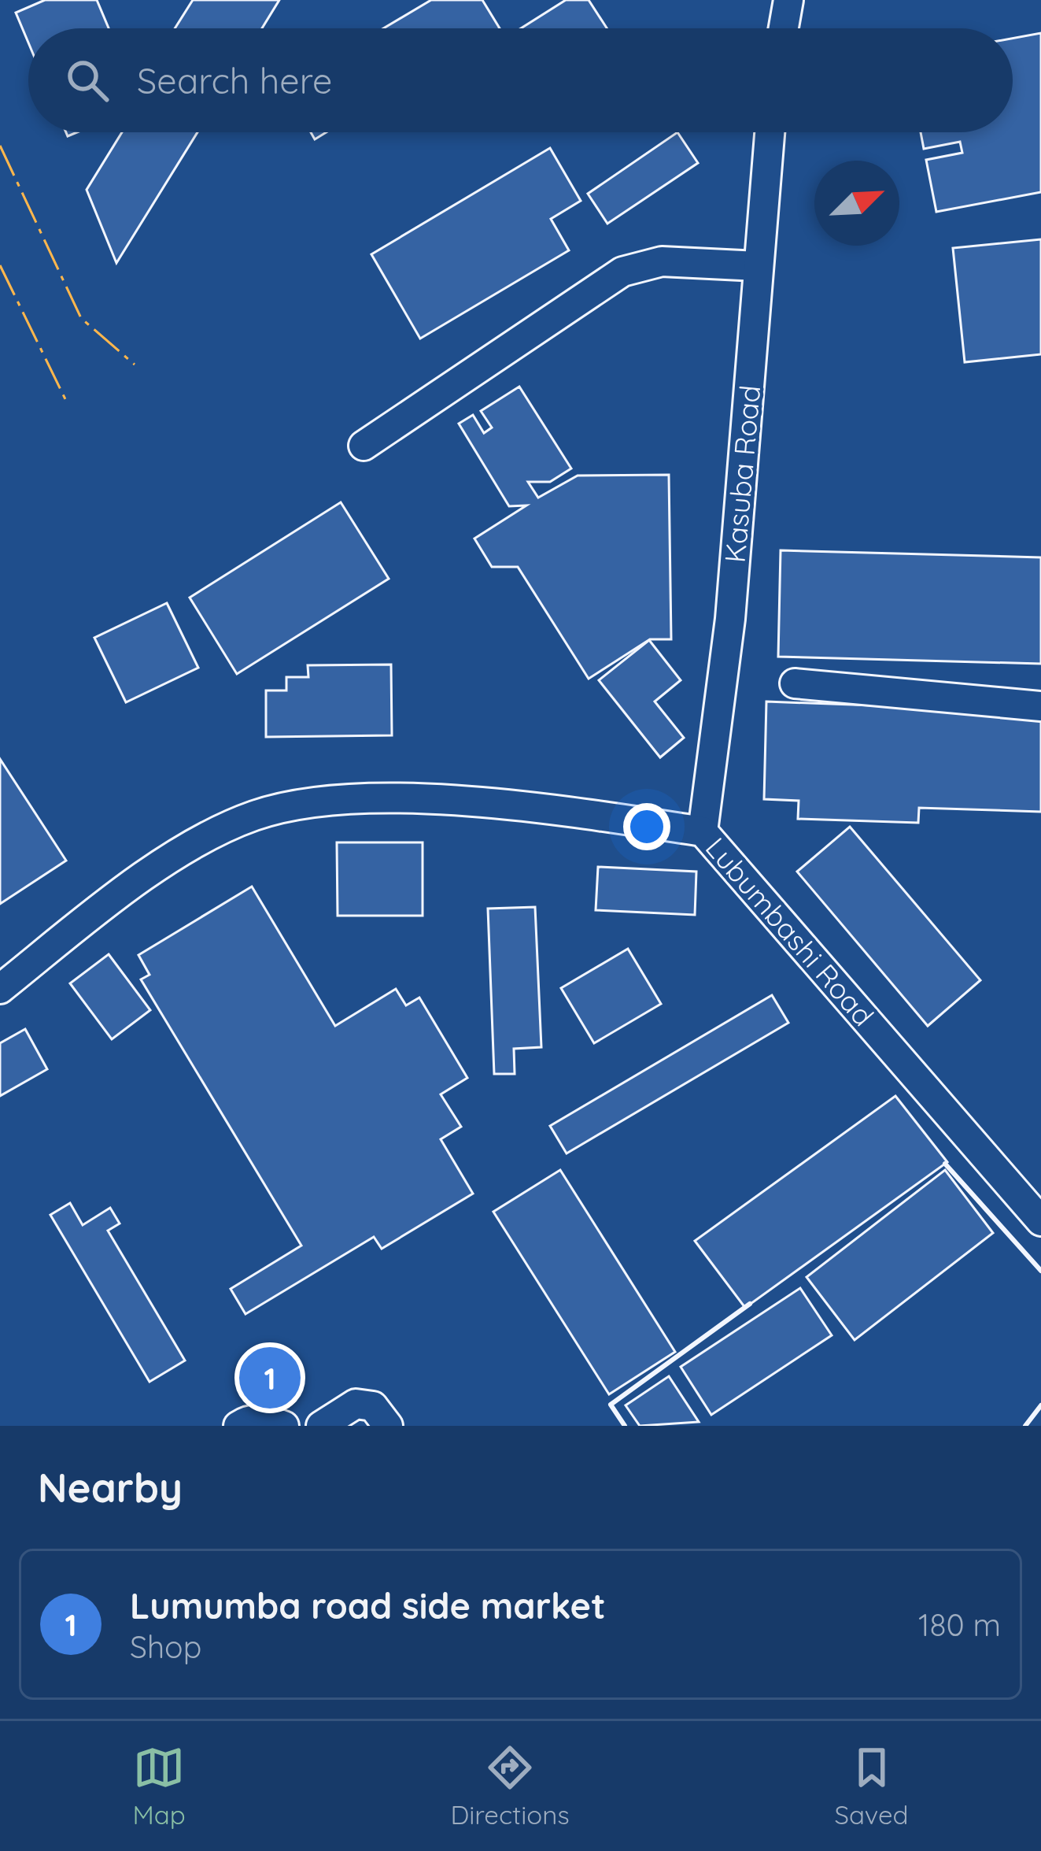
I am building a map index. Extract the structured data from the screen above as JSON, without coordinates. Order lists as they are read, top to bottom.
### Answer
{
  "streets": {
    "street": ["Kasuba Road", "Lubumbashi Road"]
  },
  "crossings": [
    ["Kasuba Road", "Lubumbashi Road"]
  ],
  "north": "top right",
  "page": {
    "search": "Search here",
    "pins": "1",
    "heading": "Nearby",
    "list": [
      {
        "mark": "1",
        "name": "Lumumba road side market",
        "note": "Shop",
        "value": "180 m"
      }
    ],
    "nav": ["Map", "Directions", "Saved"]
  }
}
